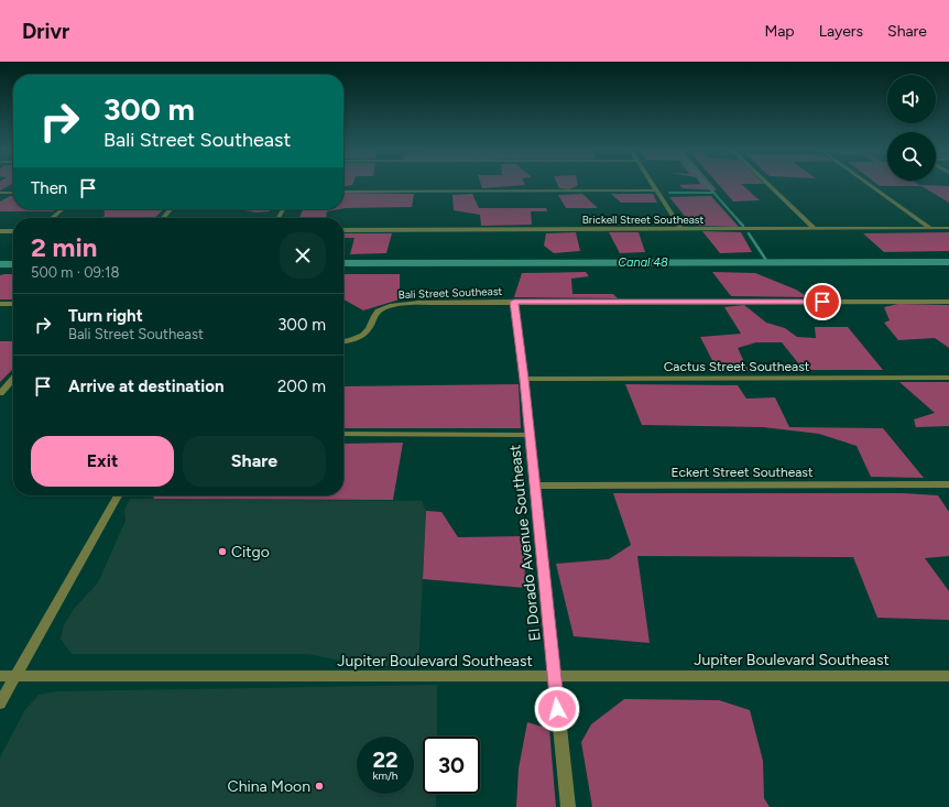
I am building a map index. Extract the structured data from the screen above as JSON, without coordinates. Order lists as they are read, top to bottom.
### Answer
{
  "streets": {
    "street": [
      "Brickell Street Southeast",
      "Bali Street Southeast",
      "Cactus Street Southeast",
      "Eckert Street Southeast",
      "El Dorado Avenue Southeast",
      "Jupiter Boulevard Southeast"
    ]
  },
  "crossings": [
    ["Bali Street Southeast", "El Dorado Avenue Southeast"],
    ["Cactus Street Southeast", "El Dorado Avenue Southeast"],
    ["Eckert Street Southeast", "El Dorado Avenue Southeast"],
    ["El Dorado Avenue Southeast", "Jupiter Boulevard Southeast"]
  ],
  "water": ["Canal 48"],
  "places": ["Citgo", "China Moon"],
  "page": {
    "header": "Drivr",
    "nav": ["Map", "Layers", "Share"],
    "turn": ["300 m", "Bali Street Southeast"],
    "then": "Then",
    "heading": ["2 min", "500 m · 09:18"],
    "list": [
      {
        "name": "Turn right",
        "note": "Bali Street Southeast",
        "value": "300 m"
      },
      {
        "name": "Arrive at destination",
        "value": "200 m"
      }
    ],
    "buttons": ["Exit", "Share"],
    "speed": "22 km/h",
    "limit": "30"
  }
}
